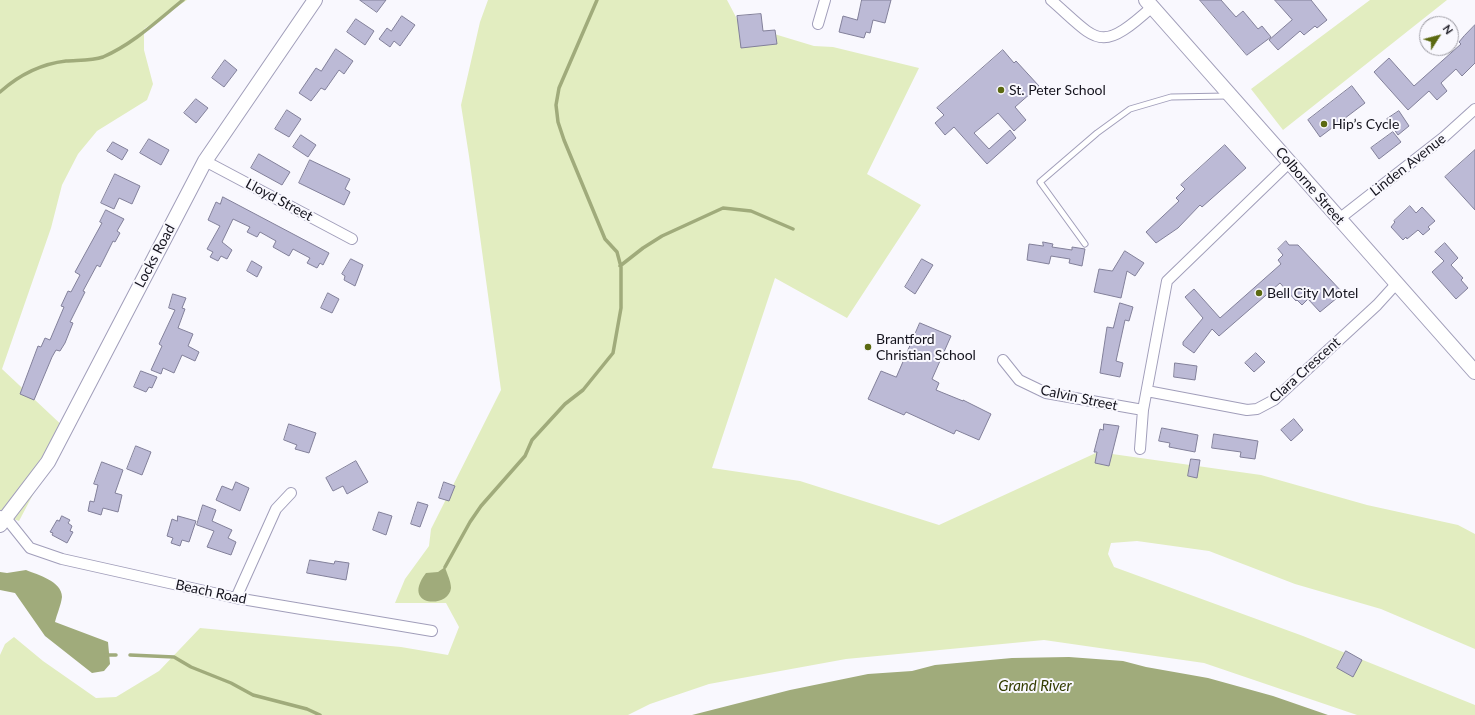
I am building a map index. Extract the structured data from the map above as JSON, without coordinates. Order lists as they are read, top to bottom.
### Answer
{
  "streets": {
    "street": [
      "Linden Avenue",
      "Colborne Street",
      "Lloyd Street",
      "Locks Road",
      "Clara Crescent",
      "Calvin Street",
      "Beach Road"
    ]
  },
  "crossings": [
    ["Linden Avenue", "Colborne Street"],
    ["Colborne Street", "Clara Crescent"],
    ["Lloyd Street", "Locks Road"],
    ["Locks Road", "Beach Road"]
  ],
  "water": ["Grand River"],
  "places": [
    "St. Peter School",
    "Hip’s Cycle",
    "Bell City Motel",
    "Brantford Christian School"
  ],
  "north": "top right"
}
